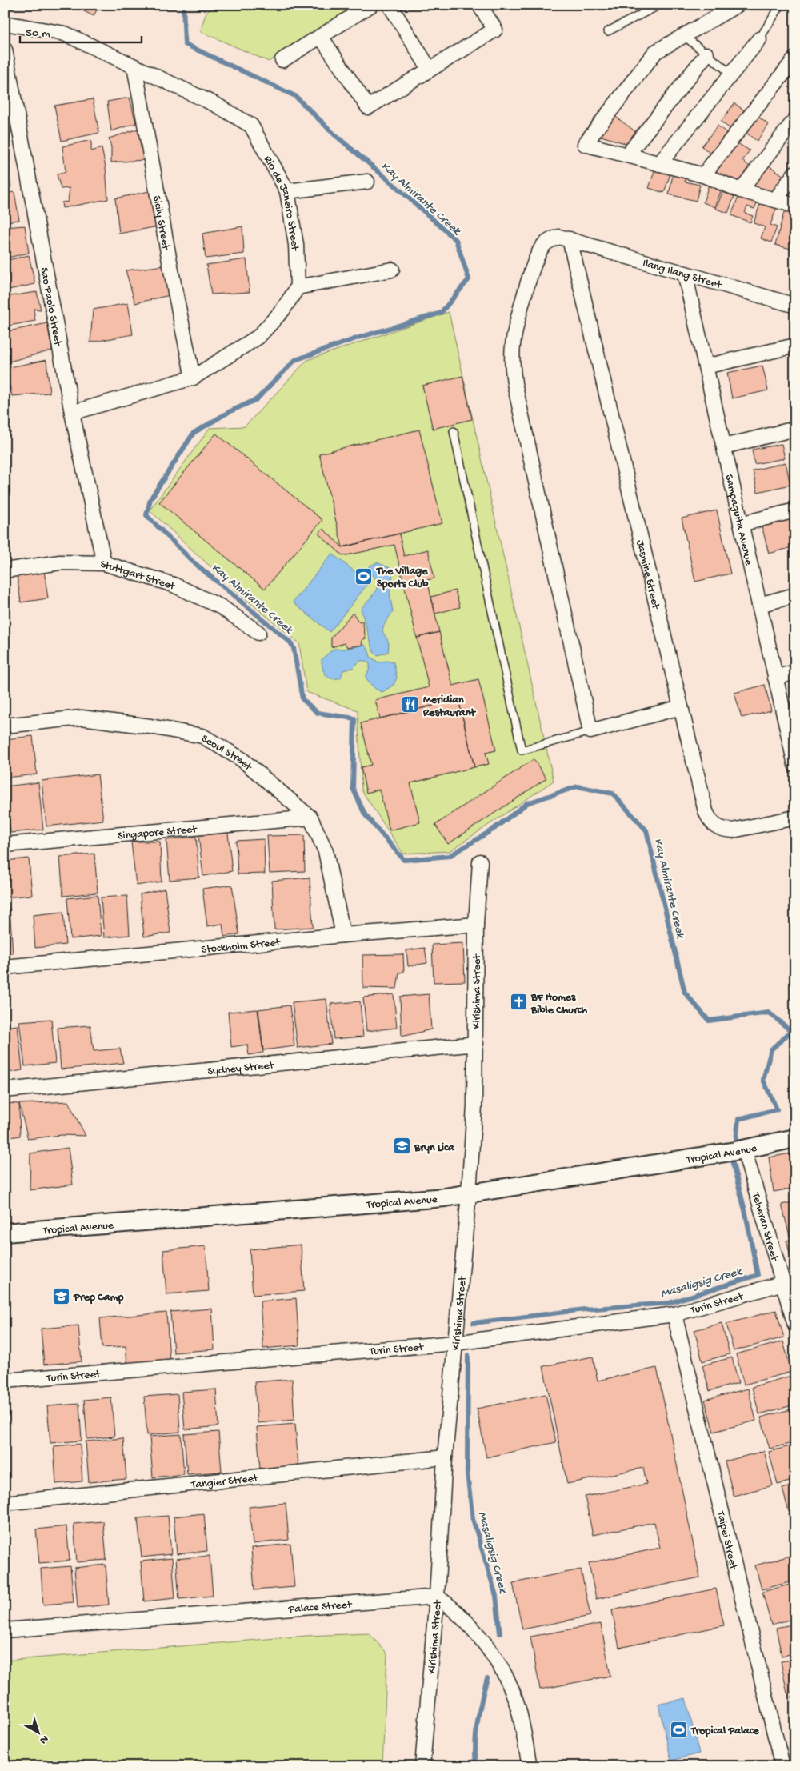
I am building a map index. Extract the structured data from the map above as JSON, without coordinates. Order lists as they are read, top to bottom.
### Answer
{
  "streets": {
    "street": [
      "Rio de Janeiro Street",
      "Sicily Street",
      "Ilang Ilang Street",
      "Sao Paolo Street",
      "Sampaguita Avenue",
      "Jasmine Street",
      "Stuttgart Street",
      "Seoul Street",
      "Singapore Street",
      "Stockholm Street",
      "Kirishima Street",
      "Sydney Street",
      "Tropical Avenue",
      "Teheran Street",
      "Turin Street",
      "Tangier Street",
      "Taipei Street",
      "Palace Street"
    ]
  },
  "crossings": [
    ["Rio de Janeiro Street", "Sicily Street"],
    ["Ilang Ilang Street", "Sampaguita Avenue"],
    ["Ilang Ilang Street", "Jasmine Street"],
    ["Sao Paolo Street", "Stuttgart Street"],
    ["Seoul Street", "Singapore Street"],
    ["Seoul Street", "Stockholm Street"],
    ["Stockholm Street", "Kirishima Street"],
    ["Kirishima Street", "Sydney Street"],
    ["Kirishima Street", "Tropical Avenue"],
    ["Kirishima Street", "Turin Street"],
    ["Kirishima Street", "Tangier Street"],
    ["Kirishima Street", "Palace Street"],
    ["Tropical Avenue", "Teheran Street"],
    ["Teheran Street", "Turin Street"],
    ["Turin Street", "Taipei Street"]
  ],
  "water": ["Kay Almirante Creek", "Masaligsig Creek"],
  "places": {
    "sports": ["The Village Sports Club", "Tropical Palace"],
    "restaurant": ["Meridian Restaurant"],
    "church": ["BF Homes Bible Church"],
    "school or university": ["Bryn Lica", "Prep Camp"]
  },
  "scale_bar": "50 m",
  "north": "bottom right"
}
